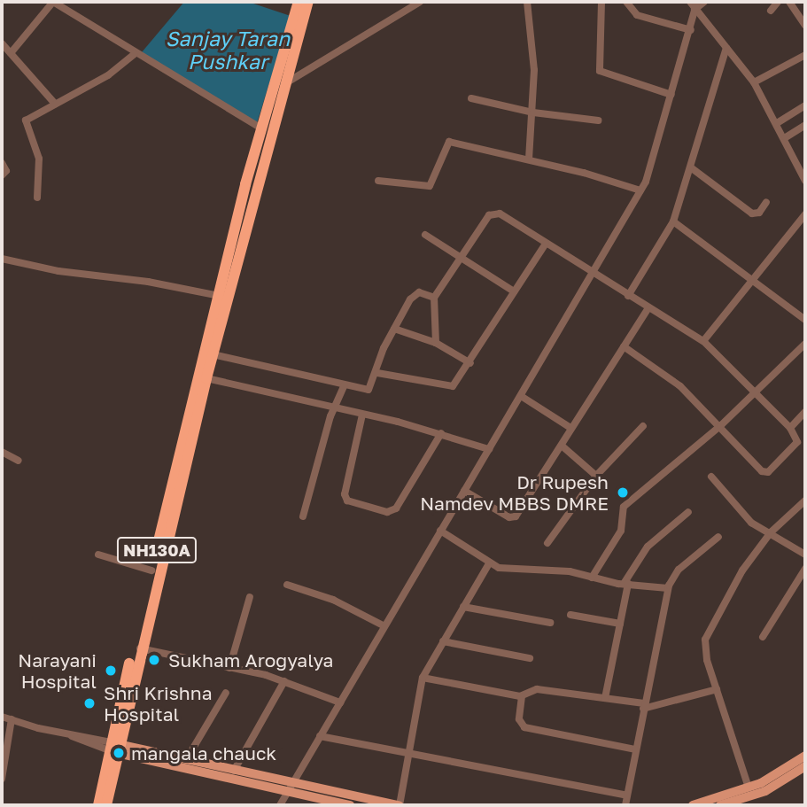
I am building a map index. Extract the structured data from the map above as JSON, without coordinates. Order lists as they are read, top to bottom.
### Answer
{
  "streets": {
    "highway": ["NH130A"]
  },
  "water": ["Sanjay Taran Pushkar"],
  "places": [
    "Dr Rupesh Namdev MBBS DMRE",
    "Sukham Arogyalya",
    "Narayani Hospital",
    "Shri Krishna Hospital",
    "mangala chauck"
  ]
}
